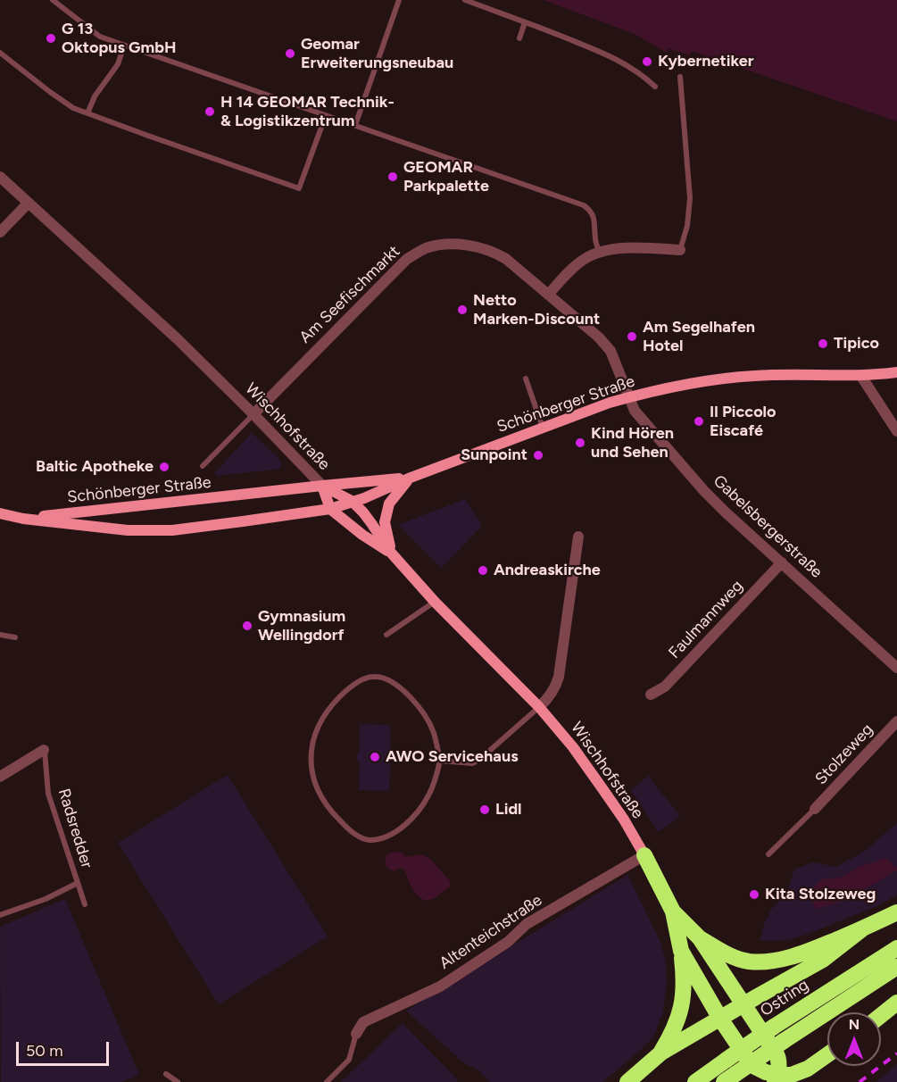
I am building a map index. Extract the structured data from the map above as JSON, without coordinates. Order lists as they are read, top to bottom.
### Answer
{
  "streets": {
    "highway": ["Ostring"],
    "main road": ["Schönberger Straße", "Wischhofstraße"],
    "street": [
      "Am Seefischmarkt",
      "Gabelsbergerstraße",
      "Faulmannweg",
      "Stolzeweg",
      "Altenteichstraße"
    ],
    "lane": ["Radsredder"]
  },
  "crossings": [
    ["Am Seefischmarkt", "Schönberger Straße"],
    ["Am Seefischmarkt", "Wischhofstraße"],
    ["Am Seefischmarkt", "Gabelsbergerstraße"],
    ["Schönberger Straße", "Wischhofstraße"],
    ["Schönberger Straße", "Gabelsbergerstraße"],
    ["Wischhofstraße", "Altenteichstraße"],
    ["Gabelsbergerstraße", "Faulmannweg"]
  ],
  "places": [
    "G 13 Oktopus GmbH",
    "Geomar Erweiterungsneubau",
    "Kybernetiker",
    "H 14 GEOMAR Technik- & Logistikzentrum",
    "GEOMAR Parkpalette",
    "Netto Marken-Discount",
    "Am Segelhafen Hotel",
    "Tipico",
    "Il Piccolo Eiscafé",
    "Kind Hören und Sehen",
    "Sunpoint",
    "Baltic Apotheke",
    "Andreaskirche",
    "Gymnasium Wellingdorf",
    "AWO Servicehaus",
    "Lidl",
    "Kita Stolzeweg"
  ],
  "scale_bar": "50 m",
  "north": "top"
}
